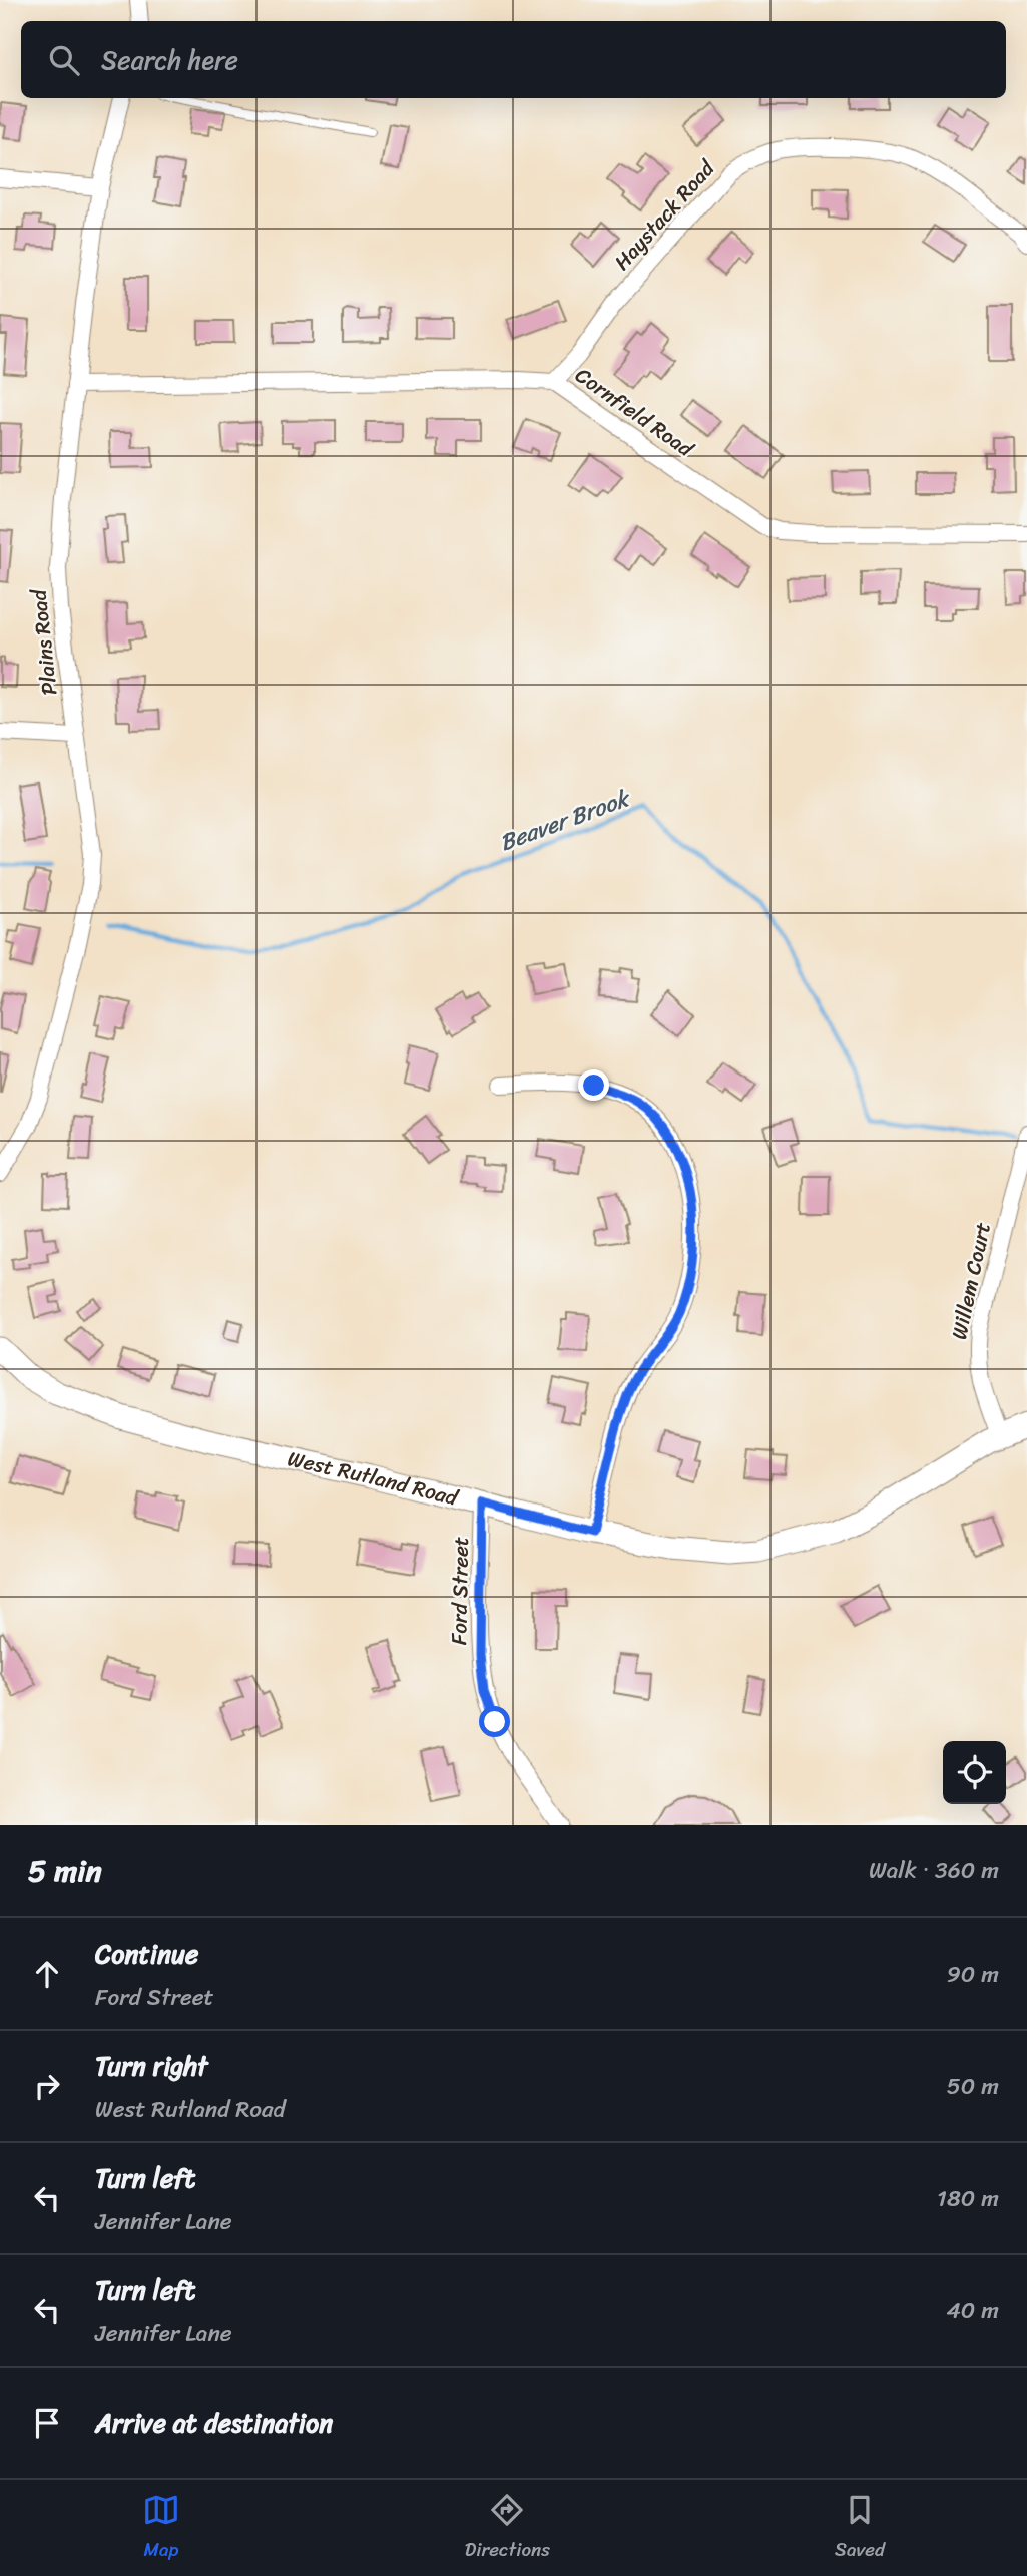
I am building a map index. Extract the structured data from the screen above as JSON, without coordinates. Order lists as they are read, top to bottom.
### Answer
{
  "streets": {
    "main road": ["West Rutland Road"],
    "street": [
      "Haystack Road",
      "Cornfield Road",
      "Plains Road",
      "Willem Court",
      "Ford Street"
    ]
  },
  "crossings": [
    ["Haystack Road", "Cornfield Road"],
    ["Cornfield Road", "Plains Road"],
    ["Willem Court", "West Rutland Road"],
    ["West Rutland Road", "Ford Street"]
  ],
  "water": ["Beaver Brook"],
  "page": {
    "search": "Search here",
    "heading": ["5 min", "Walk · 360 m"],
    "list": [
      ["Continue", "Ford Street", "90 m"],
      ["Turn right", "West Rutland Road", "50 m"],
      ["Turn left", "Jennifer Lane", "180 m"],
      ["Turn left", "Jennifer Lane", "40 m"],
      "Arrive at destination"
    ],
    "nav": ["Map", "Directions", "Saved"]
  }
}
